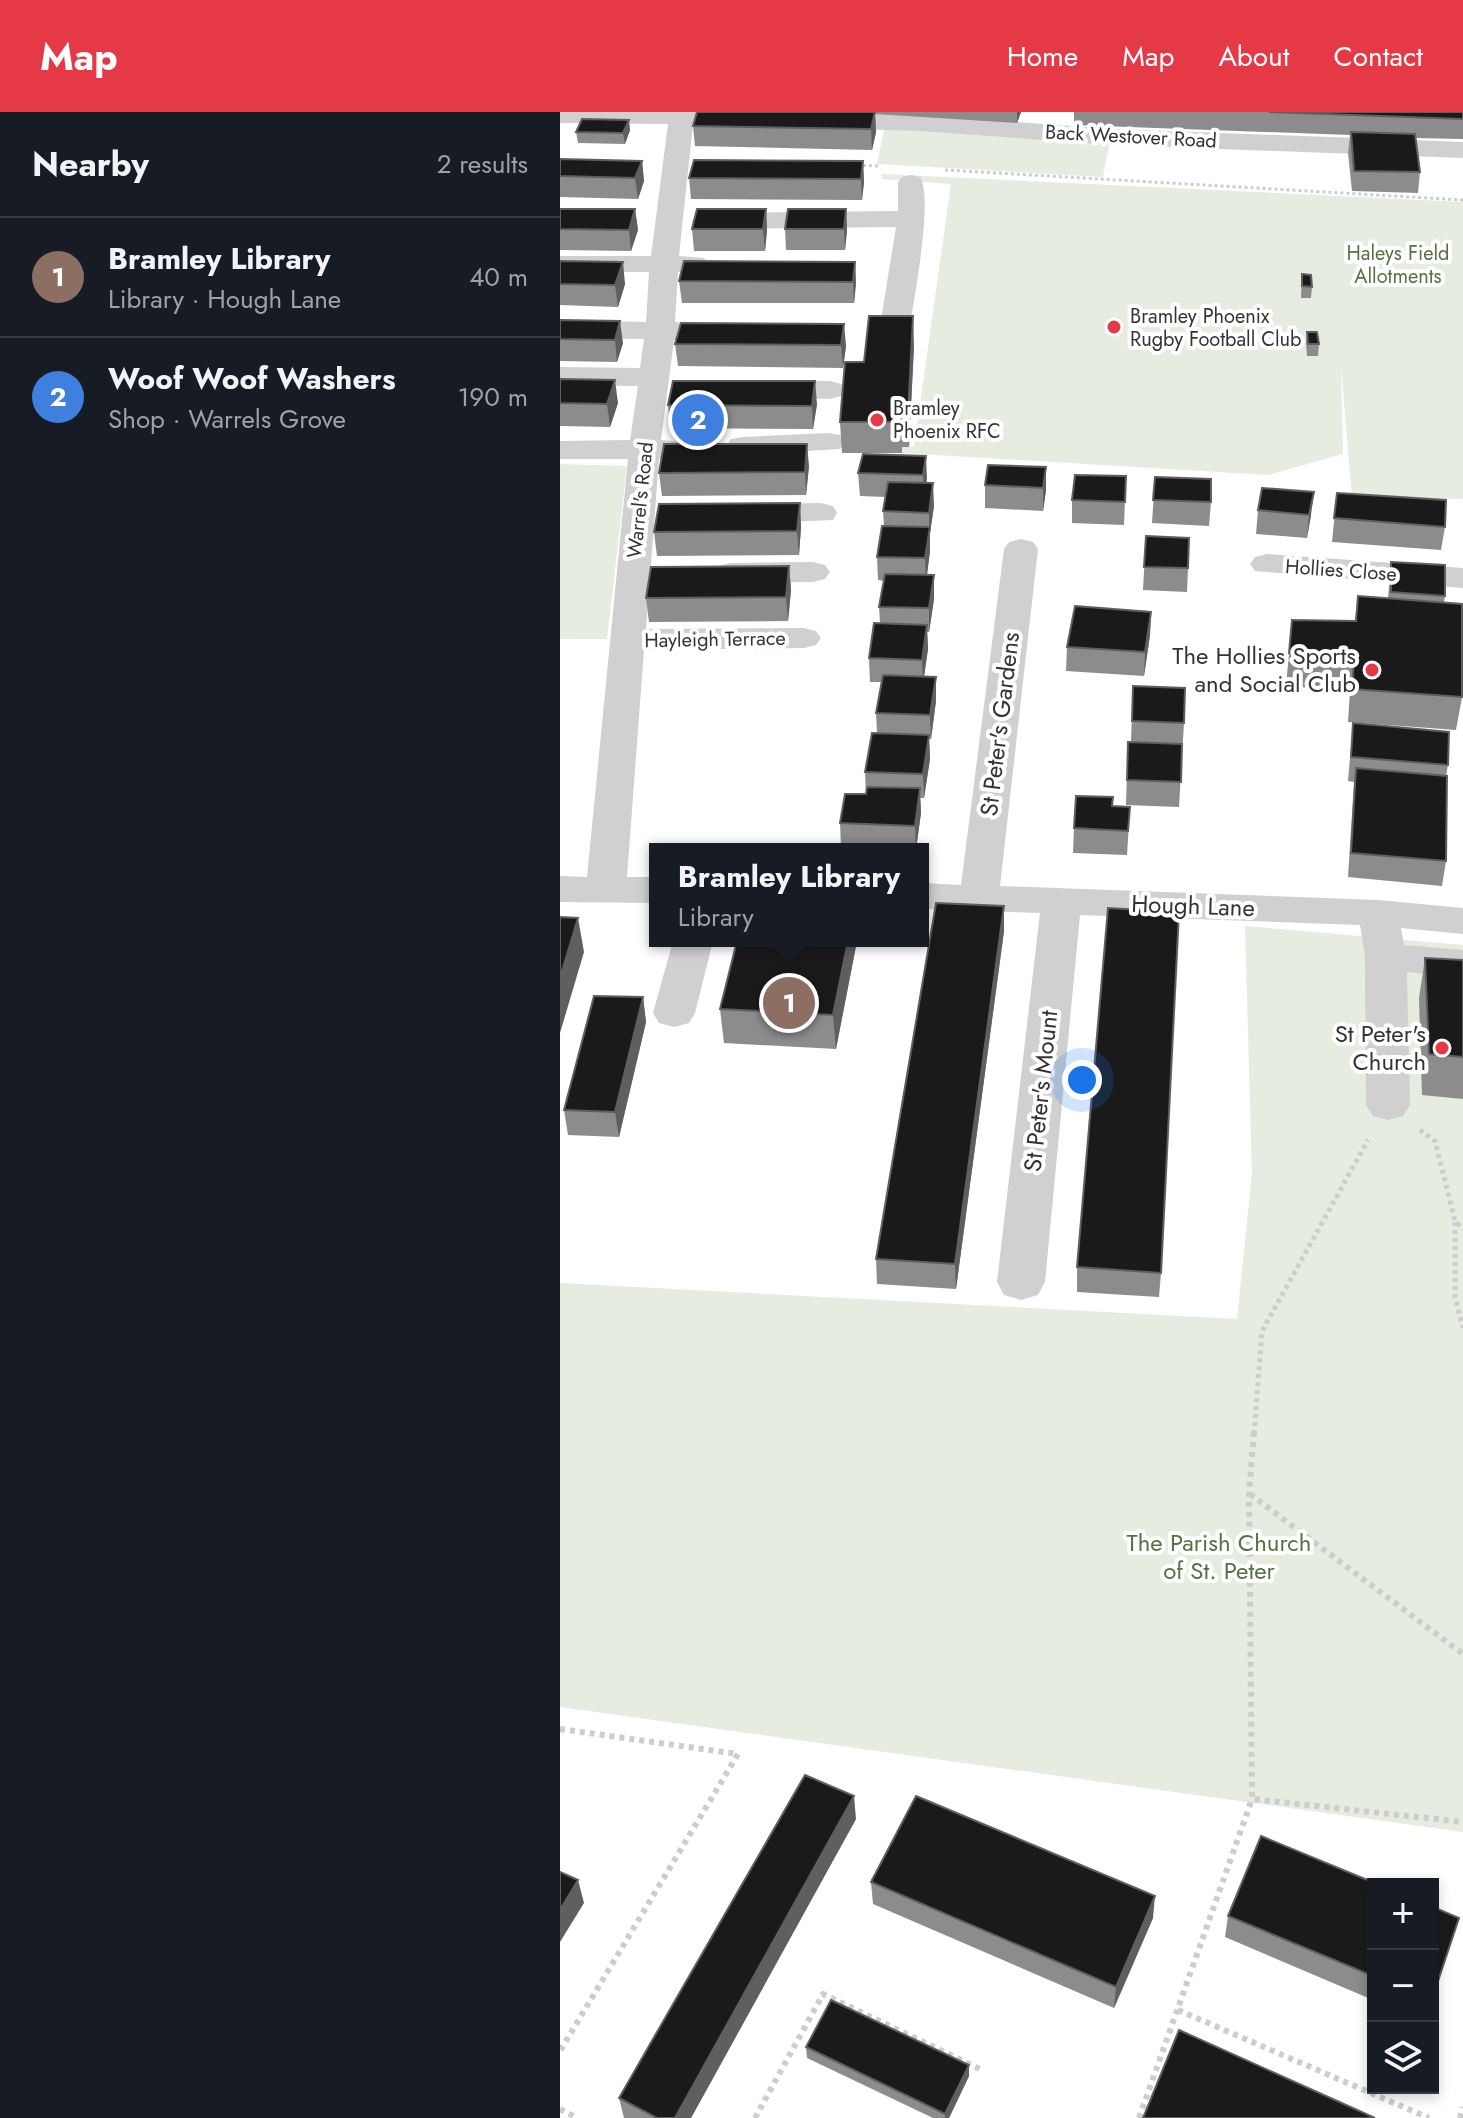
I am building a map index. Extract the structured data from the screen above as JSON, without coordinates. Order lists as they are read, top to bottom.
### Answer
{
  "streets": {
    "street": [
      "Back Westover Road",
      "Warrel's Road",
      "Hollies Close",
      "Hayleigh Terrace",
      "St Peter's Gardens",
      "Hough Lane",
      "St Peter's Mount"
    ]
  },
  "crossings": [
    ["Back Westover Road", "Warrel's Road"],
    ["Warrel's Road", "Hayleigh Terrace"],
    ["St Peter's Gardens", "Hough Lane"],
    ["Hough Lane", "St Peter's Mount"]
  ],
  "parks": ["Haleys Field Allotments", "The Parish Church of St. Peter"],
  "places": [
    "Bramley Phoenix Rugby Football Club",
    "Bramley Phoenix RFC",
    "The Hollies Sports and Social Club",
    "St Peter's Church"
  ],
  "page": {
    "header": "Map",
    "nav": [
      "Home",
      "Map",
      "About",
      "Contact"
    ],
    "heading": ["Nearby", "2 results"],
    "list": [
      {
        "mark": "1",
        "name": "Bramley Library",
        "note": "Library · Hough Lane",
        "value": "40 m"
      },
      {
        "mark": "2",
        "name": "Woof Woof Washers",
        "note": "Shop · Warrels Grove",
        "value": "190 m"
      }
    ],
    "pins": ["2", "1"],
    "popup": ["Bramley Library", "Library"],
    "map_buttons": ["+", "−"]
  }
}
